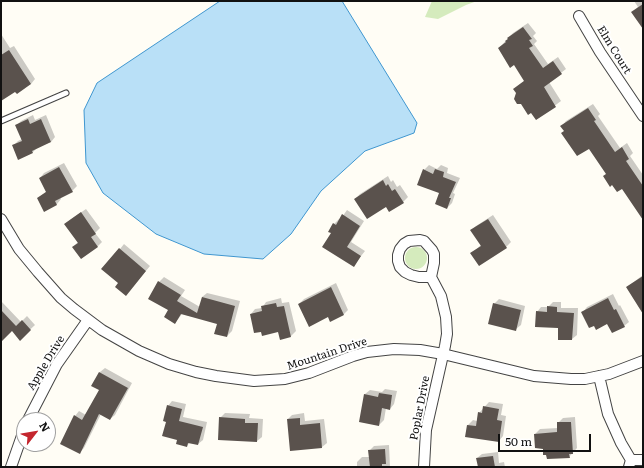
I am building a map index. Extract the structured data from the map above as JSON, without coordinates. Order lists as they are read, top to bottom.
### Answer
{
  "streets": {
    "street": [
      "Elm Court",
      "Mountain Drive",
      "Apple Drive",
      "Poplar Drive"
    ]
  },
  "crossings": [
    ["Mountain Drive", "Apple Drive"],
    ["Mountain Drive", "Poplar Drive"]
  ],
  "scale_bar": "50 m",
  "north": "top right"
}
